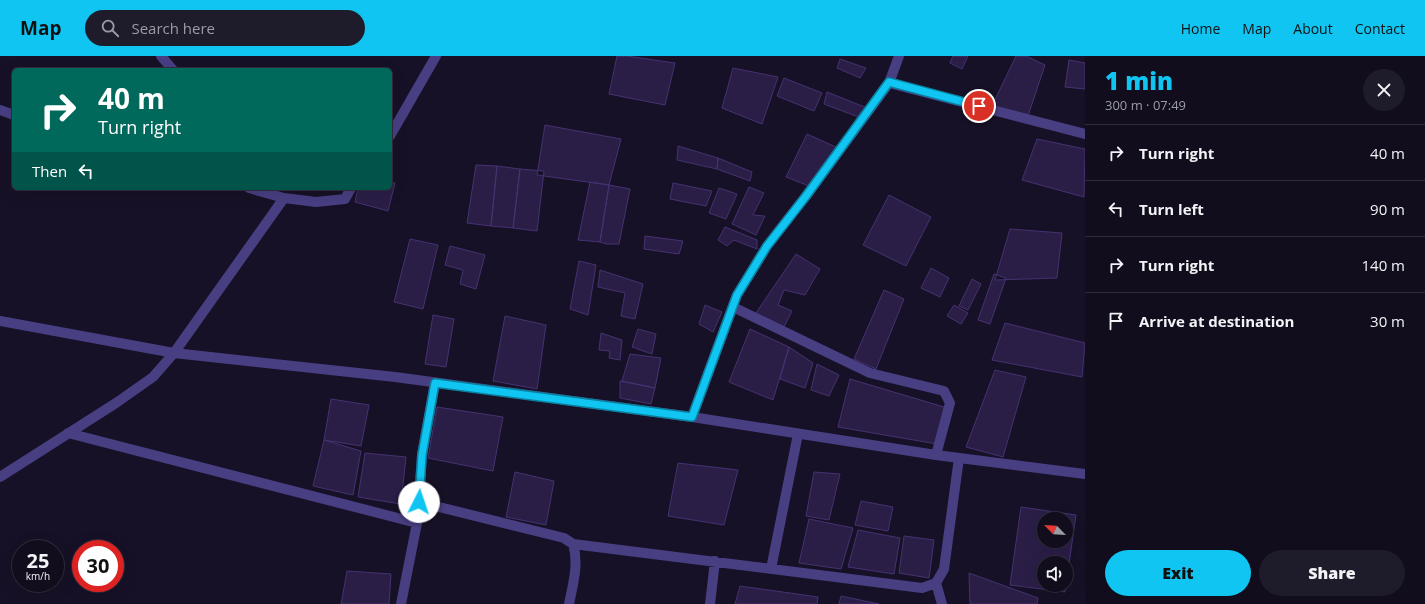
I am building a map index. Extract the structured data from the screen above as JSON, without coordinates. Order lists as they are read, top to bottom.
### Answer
{
  "north": "top left",
  "page": {
    "header": "Map",
    "search": "Search here",
    "nav": [
      "Home",
      "Map",
      "About",
      "Contact"
    ],
    "heading": ["1 min", "300 m · 07:49"],
    "turn": ["40 m", "Turn right"],
    "list": [
      {
        "name": "Turn right",
        "value": "40 m"
      },
      {
        "name": "Turn left",
        "value": "90 m"
      },
      {
        "name": "Turn right",
        "value": "140 m"
      },
      {
        "name": "Arrive at destination",
        "value": "30 m"
      }
    ],
    "then": "Then",
    "speed": "25 km/h",
    "limit": "30",
    "buttons": ["Exit", "Share"]
  }
}
